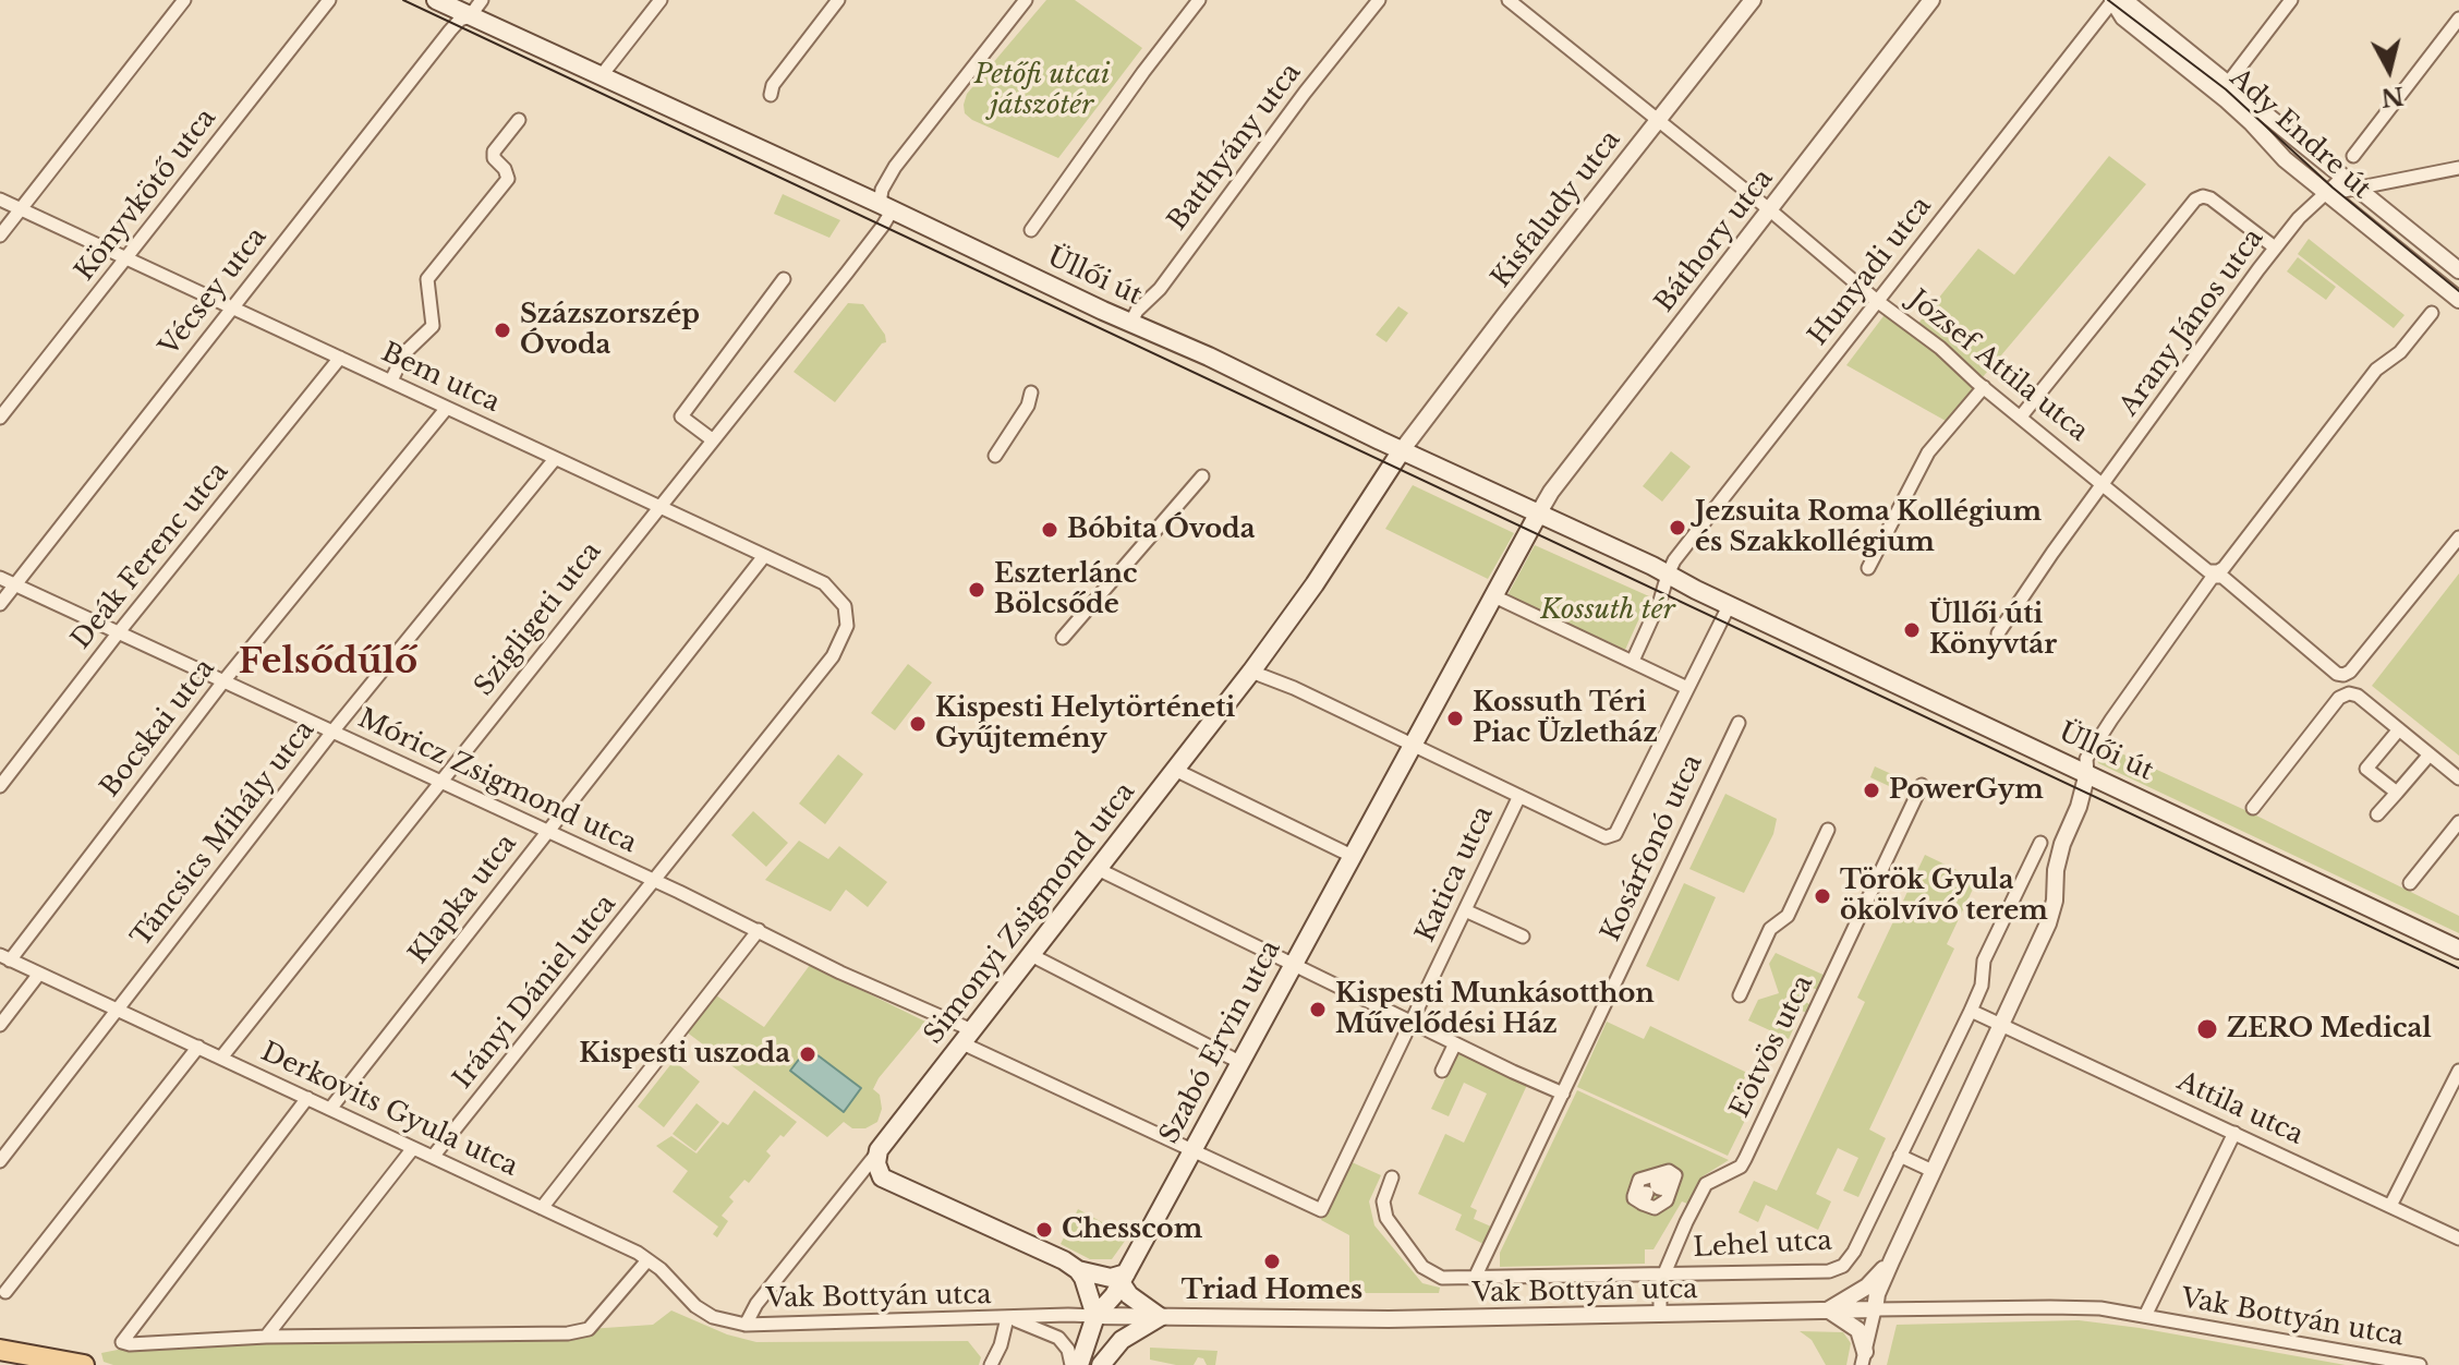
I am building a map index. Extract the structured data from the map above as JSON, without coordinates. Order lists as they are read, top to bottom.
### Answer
{
  "streets": {
    "main road": ["Üllői út", "Simonyi Zsigmond utca", "Szabó Ervin utca"],
    "street": [
      "Ady Endre út",
      "Batthyány utca",
      "Könyvkötő utca",
      "Kisfaludy utca",
      "Báthory utca",
      "Hunyadi utca",
      "Vécsey utca",
      "Arany János utca",
      "József Attila utca",
      "Bem utca",
      "Deák Ferenc utca",
      "Szigligeti utca",
      "Bocskai utca",
      "Móricz Zsigmond utca",
      "Táncsics Mihály utca",
      "Kosárfonó utca",
      "Katica utca",
      "Klapka utca",
      "Irányi Dániel utca",
      "Eötvös utca",
      "Attila utca",
      "Derkovits Gyula utca",
      "Lehel utca",
      "Vak Bottyán utca"
    ]
  },
  "crossings": [
    ["Ady Endre út", "Hunyadi utca"],
    ["Ady Endre út", "Arany János utca"],
    ["Batthyány utca", "Üllői út"],
    ["Könyvkötő utca", "Bem utca"],
    ["Kisfaludy utca", "Üllői út"],
    ["Kisfaludy utca", "József Attila utca"],
    ["Kisfaludy utca", "Simonyi Zsigmond utca"],
    ["Báthory utca", "Üllői út"],
    ["Báthory utca", "József Attila utca"],
    ["Hunyadi utca", "Üllői út"],
    ["Hunyadi utca", "József Attila utca"],
    ["Üllői út", "Vécsey utca"],
    ["Üllői út", "Szigligeti utca"],
    ["Üllői út", "Simonyi Zsigmond utca"],
    ["Vécsey utca", "Bem utca"],
    ["Vécsey utca", "Móricz Zsigmond utca"],
    ["Arany János utca", "József Attila utca"],
    ["Bem utca", "Deák Ferenc utca"],
    ["Bem utca", "Szigligeti utca"],
    ["Bem utca", "Bocskai utca"],
    ["Bem utca", "Táncsics Mihály utca"],
    ["Bem utca", "Klapka utca"],
    ["Bem utca", "Irányi Dániel utca"],
    ["Deák Ferenc utca", "Móricz Zsigmond utca"],
    ["Szigligeti utca", "Móricz Zsigmond utca"],
    ["Szigligeti utca", "Derkovits Gyula utca"],
    ["Bocskai utca", "Móricz Zsigmond utca"],
    ["Bocskai utca", "Derkovits Gyula utca"],
    ["Móricz Zsigmond utca", "Táncsics Mihály utca"],
    ["Móricz Zsigmond utca", "Katica utca"],
    ["Móricz Zsigmond utca", "Klapka utca"],
    ["Móricz Zsigmond utca", "Simonyi Zsigmond utca"],
    ["Móricz Zsigmond utca", "Irányi Dániel utca"],
    ["Móricz Zsigmond utca", "Szabó Ervin utca"],
    ["Táncsics Mihály utca", "Derkovits Gyula utca"],
    ["Kosárfonó utca", "Vak Bottyán utca"],
    ["Klapka utca", "Derkovits Gyula utca"],
    ["Simonyi Zsigmond utca", "Derkovits Gyula utca"],
    ["Simonyi Zsigmond utca", "Vak Bottyán utca"],
    ["Irányi Dániel utca", "Derkovits Gyula utca"],
    ["Szabó Ervin utca", "Vak Bottyán utca"],
    ["Eötvös utca", "Lehel utca"],
    ["Eötvös utca", "Vak Bottyán utca"],
    ["Derkovits Gyula utca", "Vak Bottyán utca"],
    ["Lehel utca", "Vak Bottyán utca"]
  ],
  "districts": ["Felsődűlő"],
  "parks": ["Petőfi utcai játszótér", "Kossuth tér"],
  "places": [
    "Százszorszép Óvoda",
    "Jezsuita Roma Kollégium és Szakkollégium",
    "Bóbita Óvoda",
    "Eszterlánc Bölcsőde",
    "Üllői úti Könyvtár",
    "Kossuth Téri Piac Üzletház",
    "Kispesti Helytörténeti Gyűjtemény",
    "PowerGym",
    "Török Gyula ökölvívó terem",
    "Kispesti Munkásotthon Művelődési Ház",
    "ZERO Medical",
    "Kispesti uszoda",
    "Chesscom",
    "Triad Homes"
  ],
  "north": "bottom"
}
